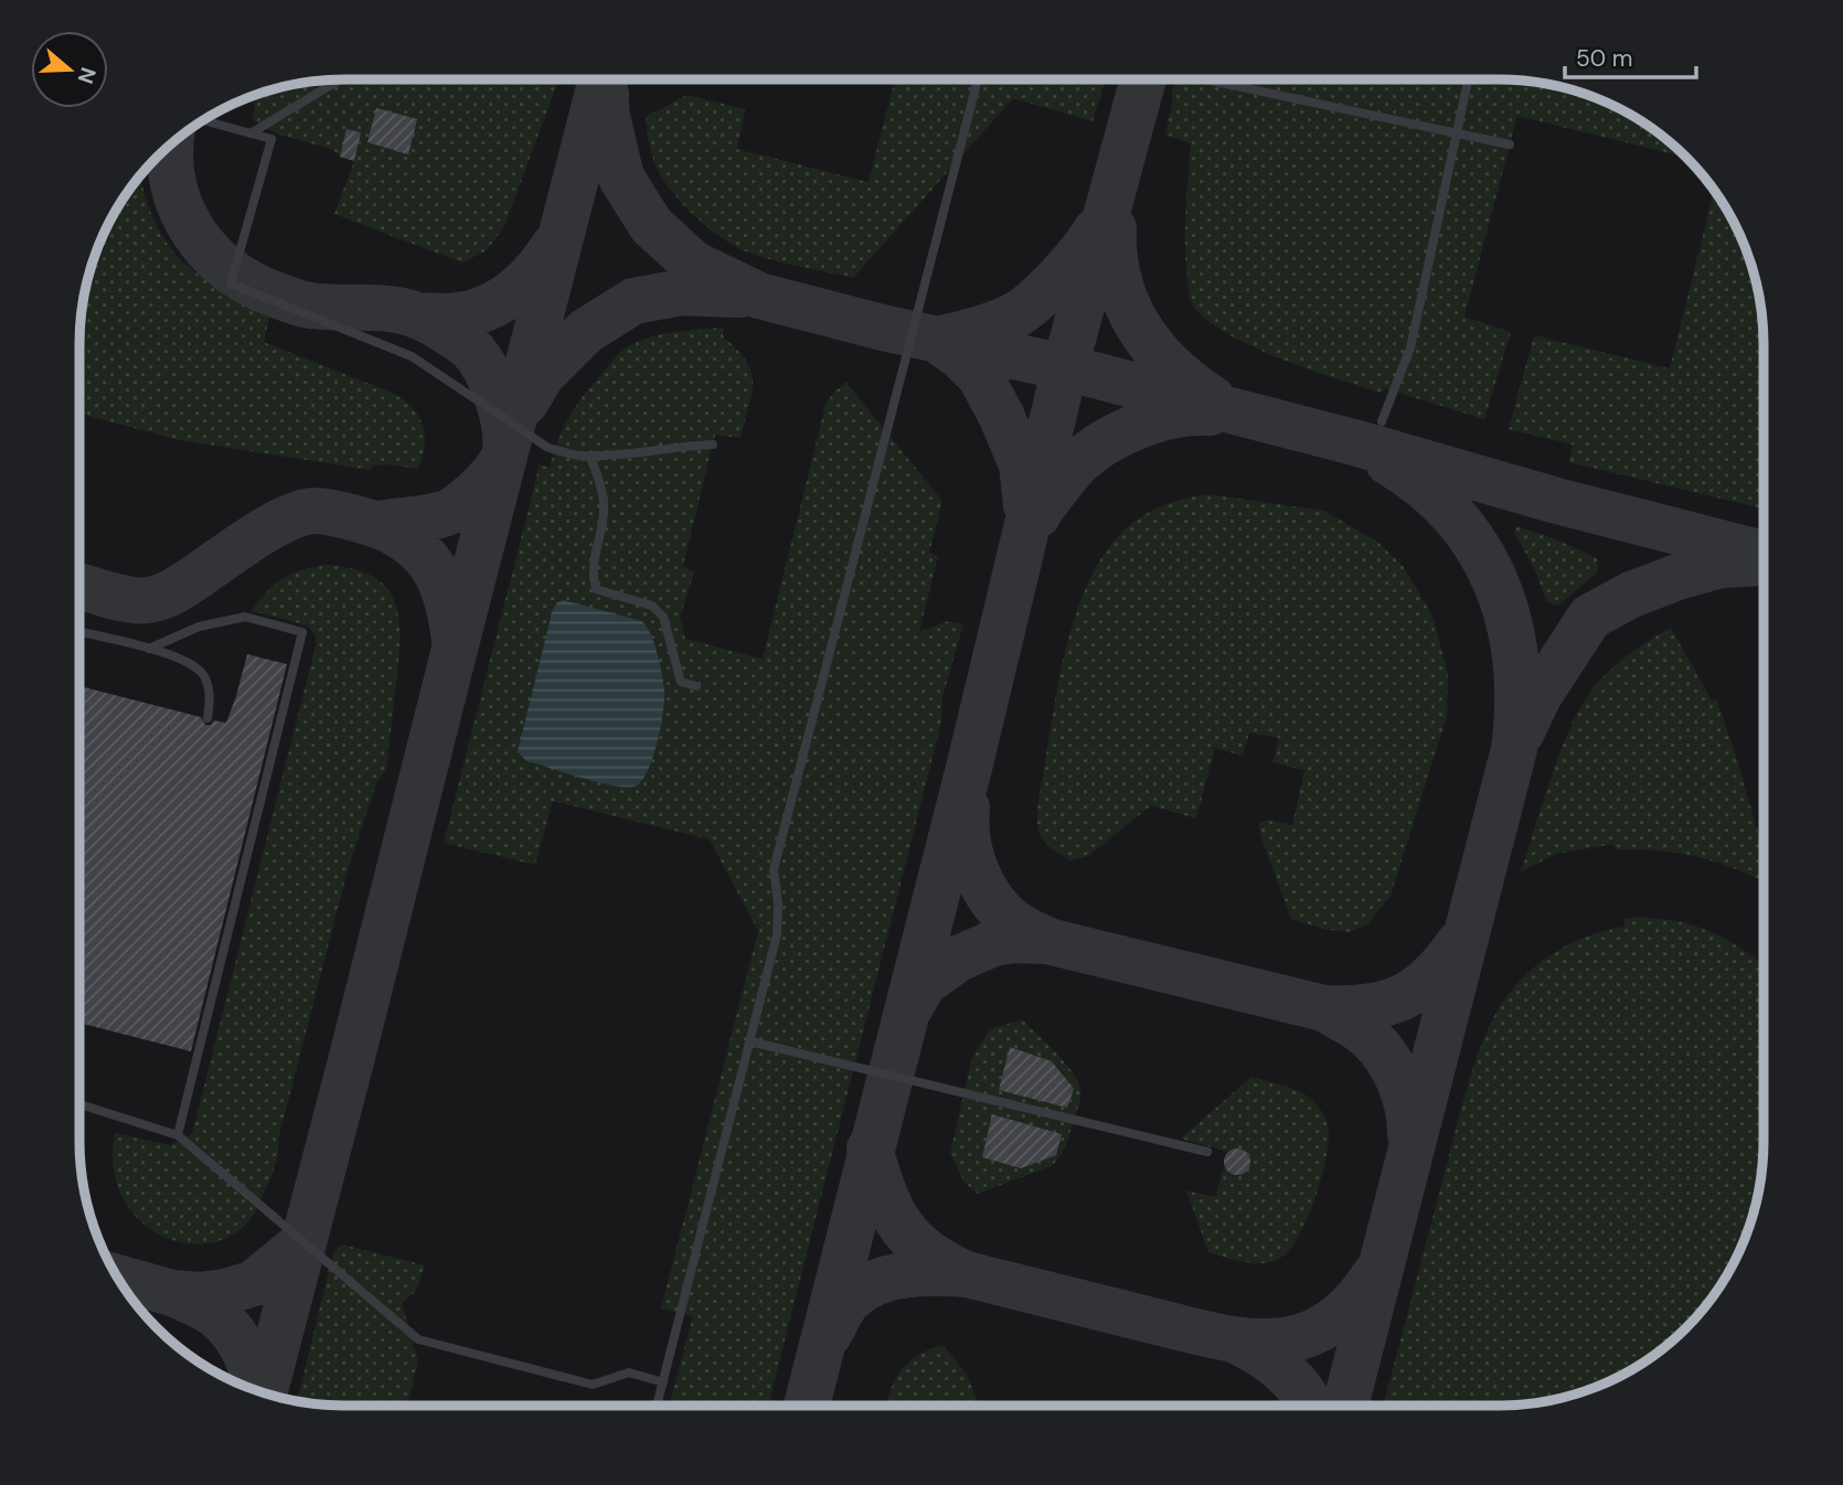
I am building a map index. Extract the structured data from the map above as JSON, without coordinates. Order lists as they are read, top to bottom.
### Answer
{
  "scale_bar": "50 m",
  "north": "right"
}
